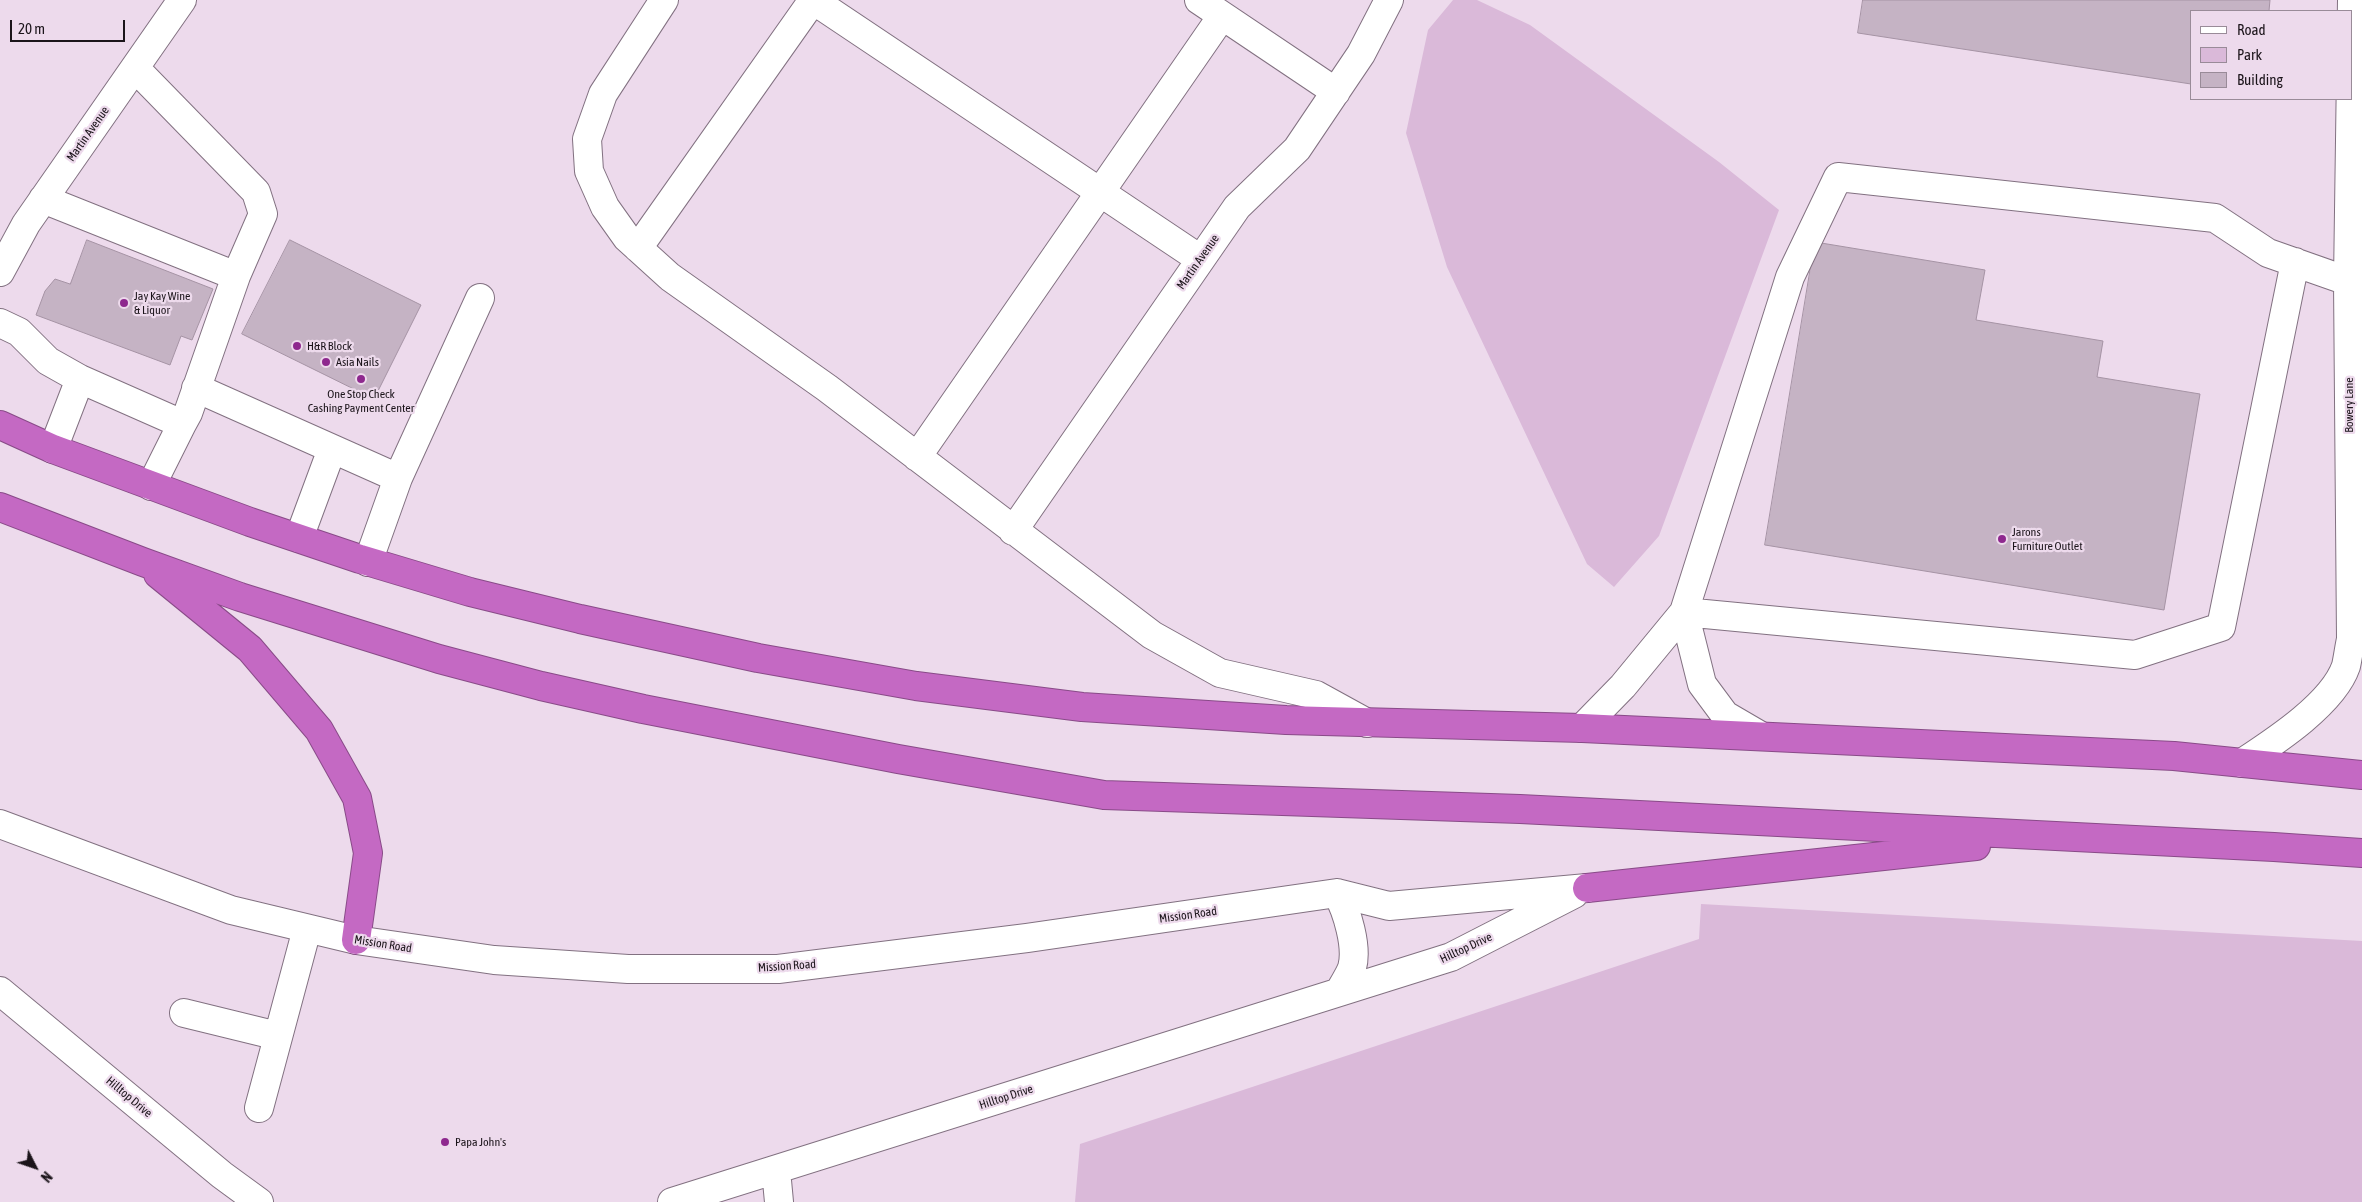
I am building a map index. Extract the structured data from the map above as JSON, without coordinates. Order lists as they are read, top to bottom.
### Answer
{
  "streets": {
    "street": [
      "Martin Avenue",
      "Bowery Lane",
      "Mission Road",
      "Hilltop Drive"
    ]
  },
  "crossings": [
    ["Mission Road", "Hilltop Drive"]
  ],
  "places": [
    "Jay Kay Wine & Liquor",
    "H&R Block",
    "Asia Nails",
    "One Stop Check Cashing Payment Center",
    "Jarons Furniture Outlet",
    "Papa John's"
  ],
  "legend": ["Road", "Park", "Building"],
  "scale_bar": "20 m",
  "north": "bottom right"
}
